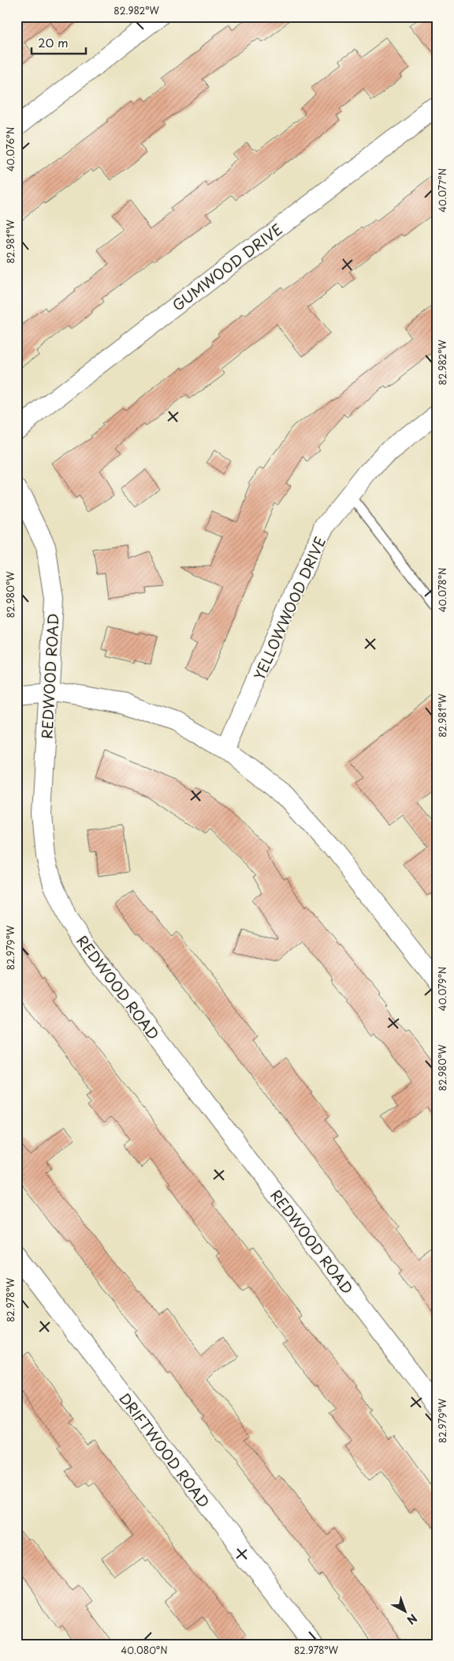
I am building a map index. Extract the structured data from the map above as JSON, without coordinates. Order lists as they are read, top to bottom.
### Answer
{
  "streets": {
    "street": [
      "GUMWOOD DRIVE",
      "YELLOWWOOD DRIVE",
      "REDWOOD ROAD",
      "DRIFTWOOD ROAD"
    ]
  },
  "scale_bar": "20 m",
  "north": "bottom right",
  "coordinates": [
    "82.982°W",
    "40.076°N",
    "40.077°N",
    "82.981°W",
    "40.078°N",
    "82.980°W",
    "82.979°W",
    "40.079°N",
    "82.978°W",
    "40.080°N"
  ]
}
